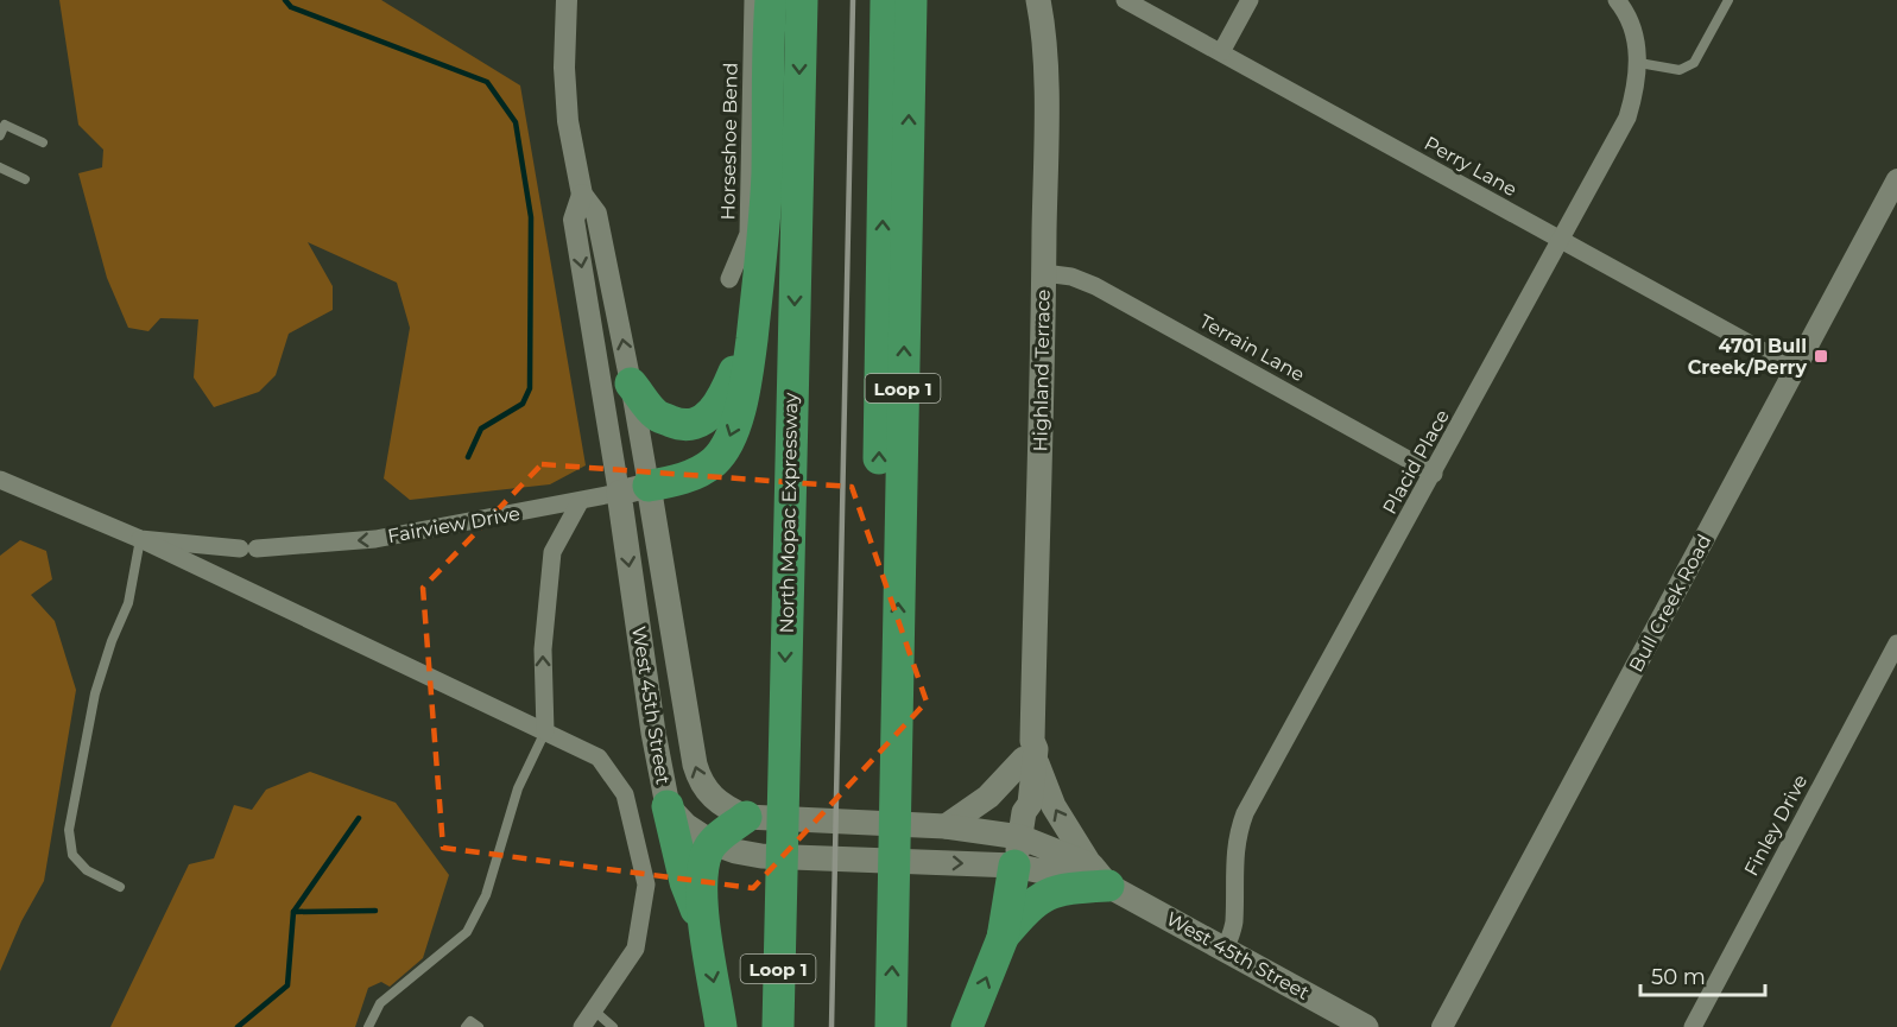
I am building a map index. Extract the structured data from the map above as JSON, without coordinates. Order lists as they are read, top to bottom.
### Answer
{
  "streets": {
    "highway": ["Loop 1", "North Mopac Expressway"],
    "main road": ["Highland Terrace", "West 45th Street"],
    "street": [
      "Horseshoe Bend",
      "Perry Lane",
      "Terrain Lane",
      "Placid Place",
      "Fairview Drive",
      "Bull Creek Road",
      "Finley Drive"
    ]
  },
  "crossings": [
    ["Perry Lane", "Placid Place"],
    ["Perry Lane", "Bull Creek Road"],
    ["Terrain Lane", "Highland Terrace"],
    ["Terrain Lane", "Placid Place"],
    ["Highland Terrace", "West 45th Street"],
    ["Placid Place", "West 45th Street"],
    ["Fairview Drive", "West 45th Street"]
  ],
  "one_way": ["Fairview Drive"],
  "places": {
    "transit": ["4701 Bull Creek/Perry"]
  },
  "scale_bar": "50 m"
}
